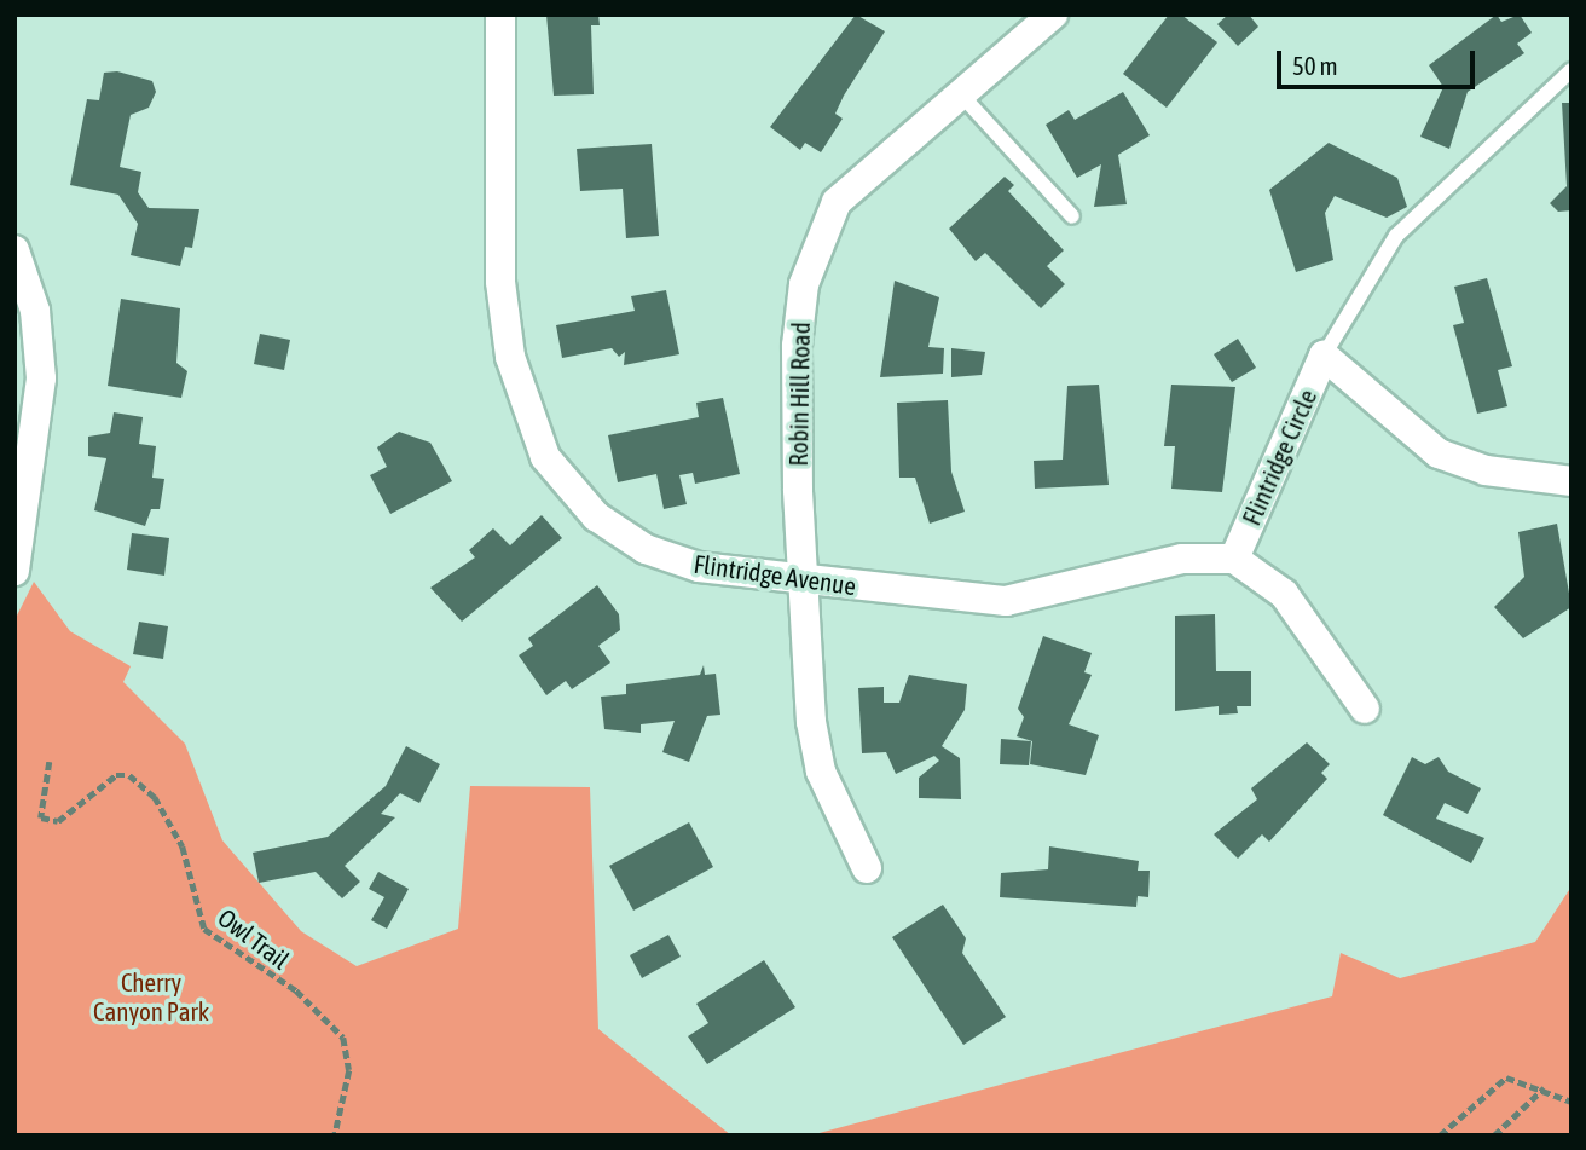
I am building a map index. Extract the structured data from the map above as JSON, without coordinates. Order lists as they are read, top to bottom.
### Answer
{
  "streets": {
    "street": ["Robin Hill Road", "Flintridge Circle", "Flintridge Avenue"],
    "path": ["Owl Trail"]
  },
  "crossings": [
    ["Robin Hill Road", "Flintridge Avenue"],
    ["Flintridge Circle", "Flintridge Avenue"]
  ],
  "parks": ["Cherry Canyon Park"],
  "scale_bar": "50 m"
}
